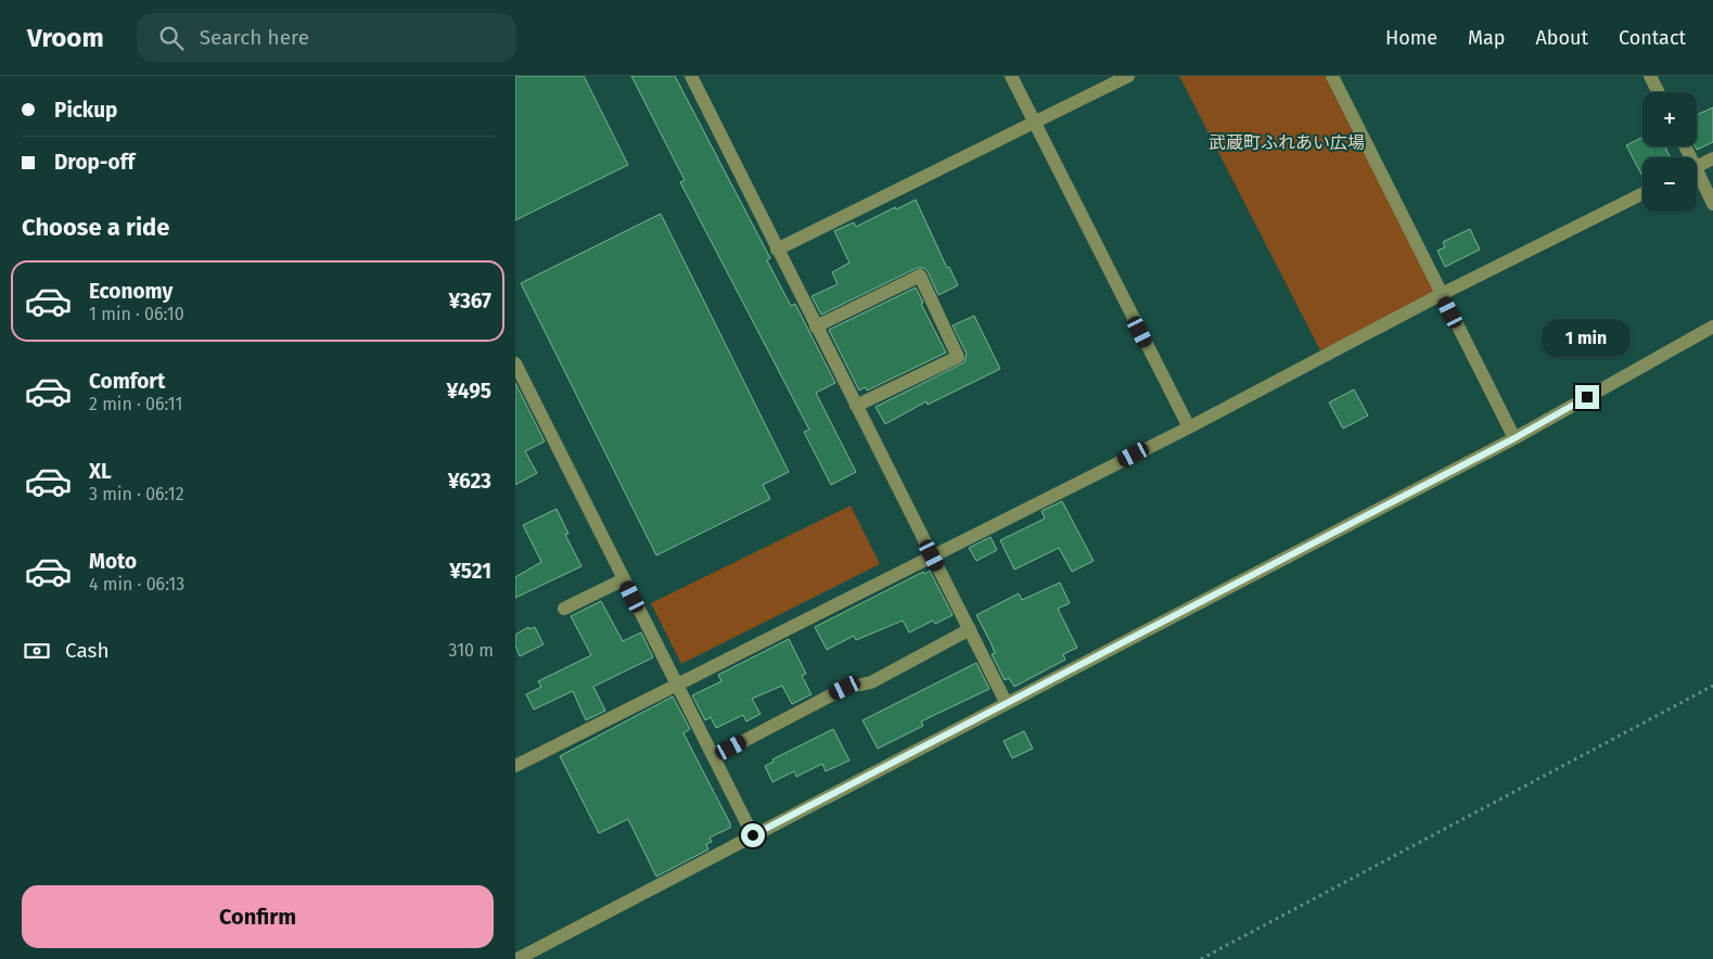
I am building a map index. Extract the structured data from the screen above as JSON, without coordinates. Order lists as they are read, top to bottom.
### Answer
{
  "parks": ["武蔵町ふれあい広場"],
  "page": {
    "header": "Vroom",
    "search": "Search here",
    "nav": [
      "Home",
      "Map",
      "About",
      "Contact"
    ],
    "banner": ["Pickup", "Drop-off"],
    "map_buttons": ["+", "−"],
    "heading": "Choose a ride",
    "list": [
      {
        "name": "Economy",
        "note": "1 min · 06:10",
        "value": "¥367"
      },
      {
        "name": "Comfort",
        "note": "2 min · 06:11",
        "value": "¥495"
      },
      {
        "name": "XL",
        "note": "3 min · 06:12",
        "value": "¥623"
      },
      {
        "name": "Moto",
        "note": "4 min · 06:13",
        "value": "¥521"
      }
    ],
    "bubble": "1 min",
    "pay": ["Cash", "310 m"],
    "buttons": "Confirm"
  }
}
